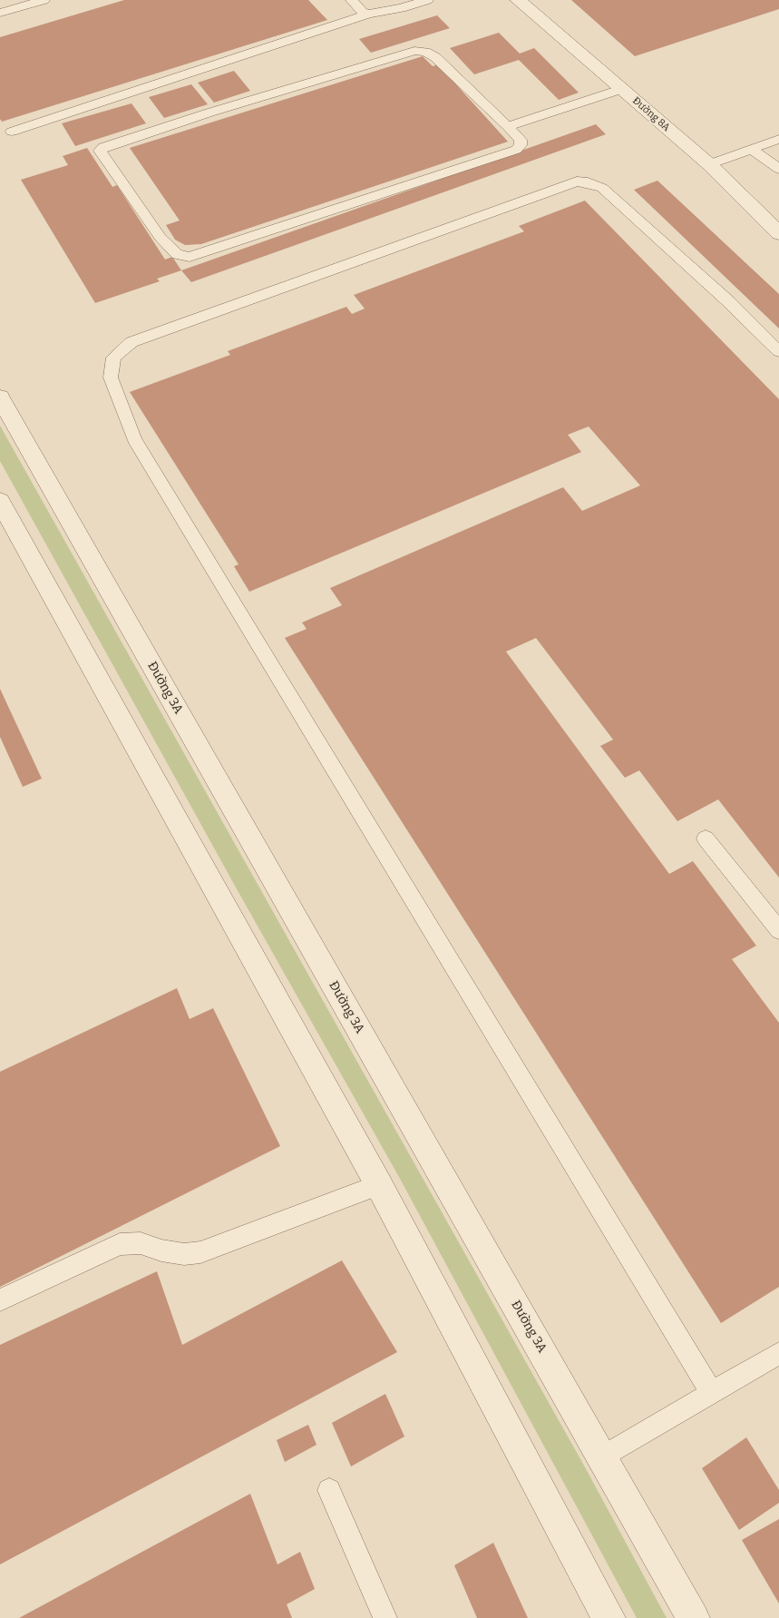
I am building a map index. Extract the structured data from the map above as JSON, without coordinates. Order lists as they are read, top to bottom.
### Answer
{
  "streets": {
    "street": ["Đường 8A", "Đường 3A"]
  }
}
